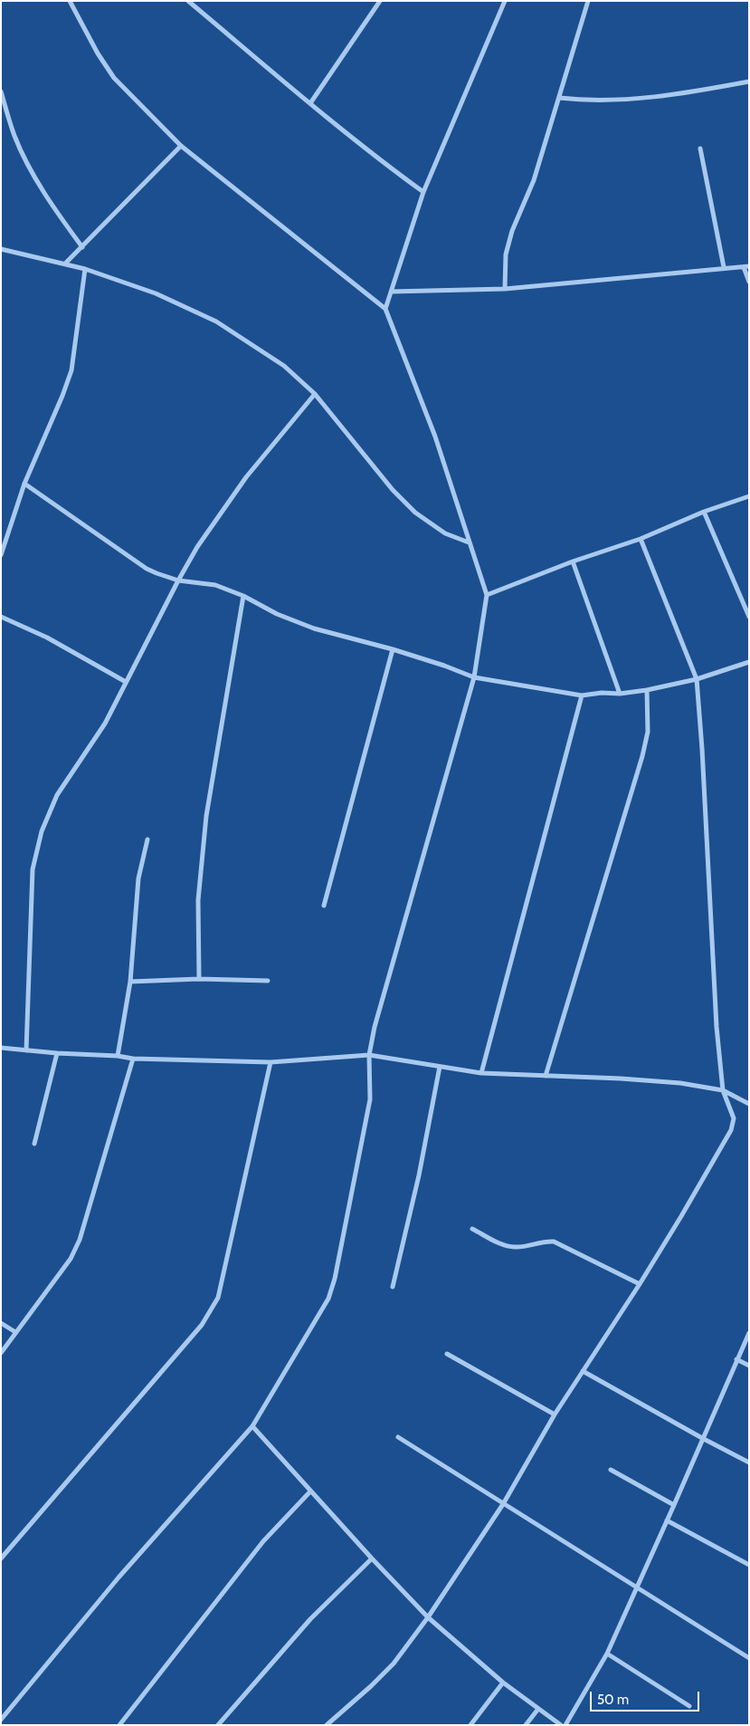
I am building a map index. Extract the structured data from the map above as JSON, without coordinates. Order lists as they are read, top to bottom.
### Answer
{
  "scale_bar": "50 m"
}
